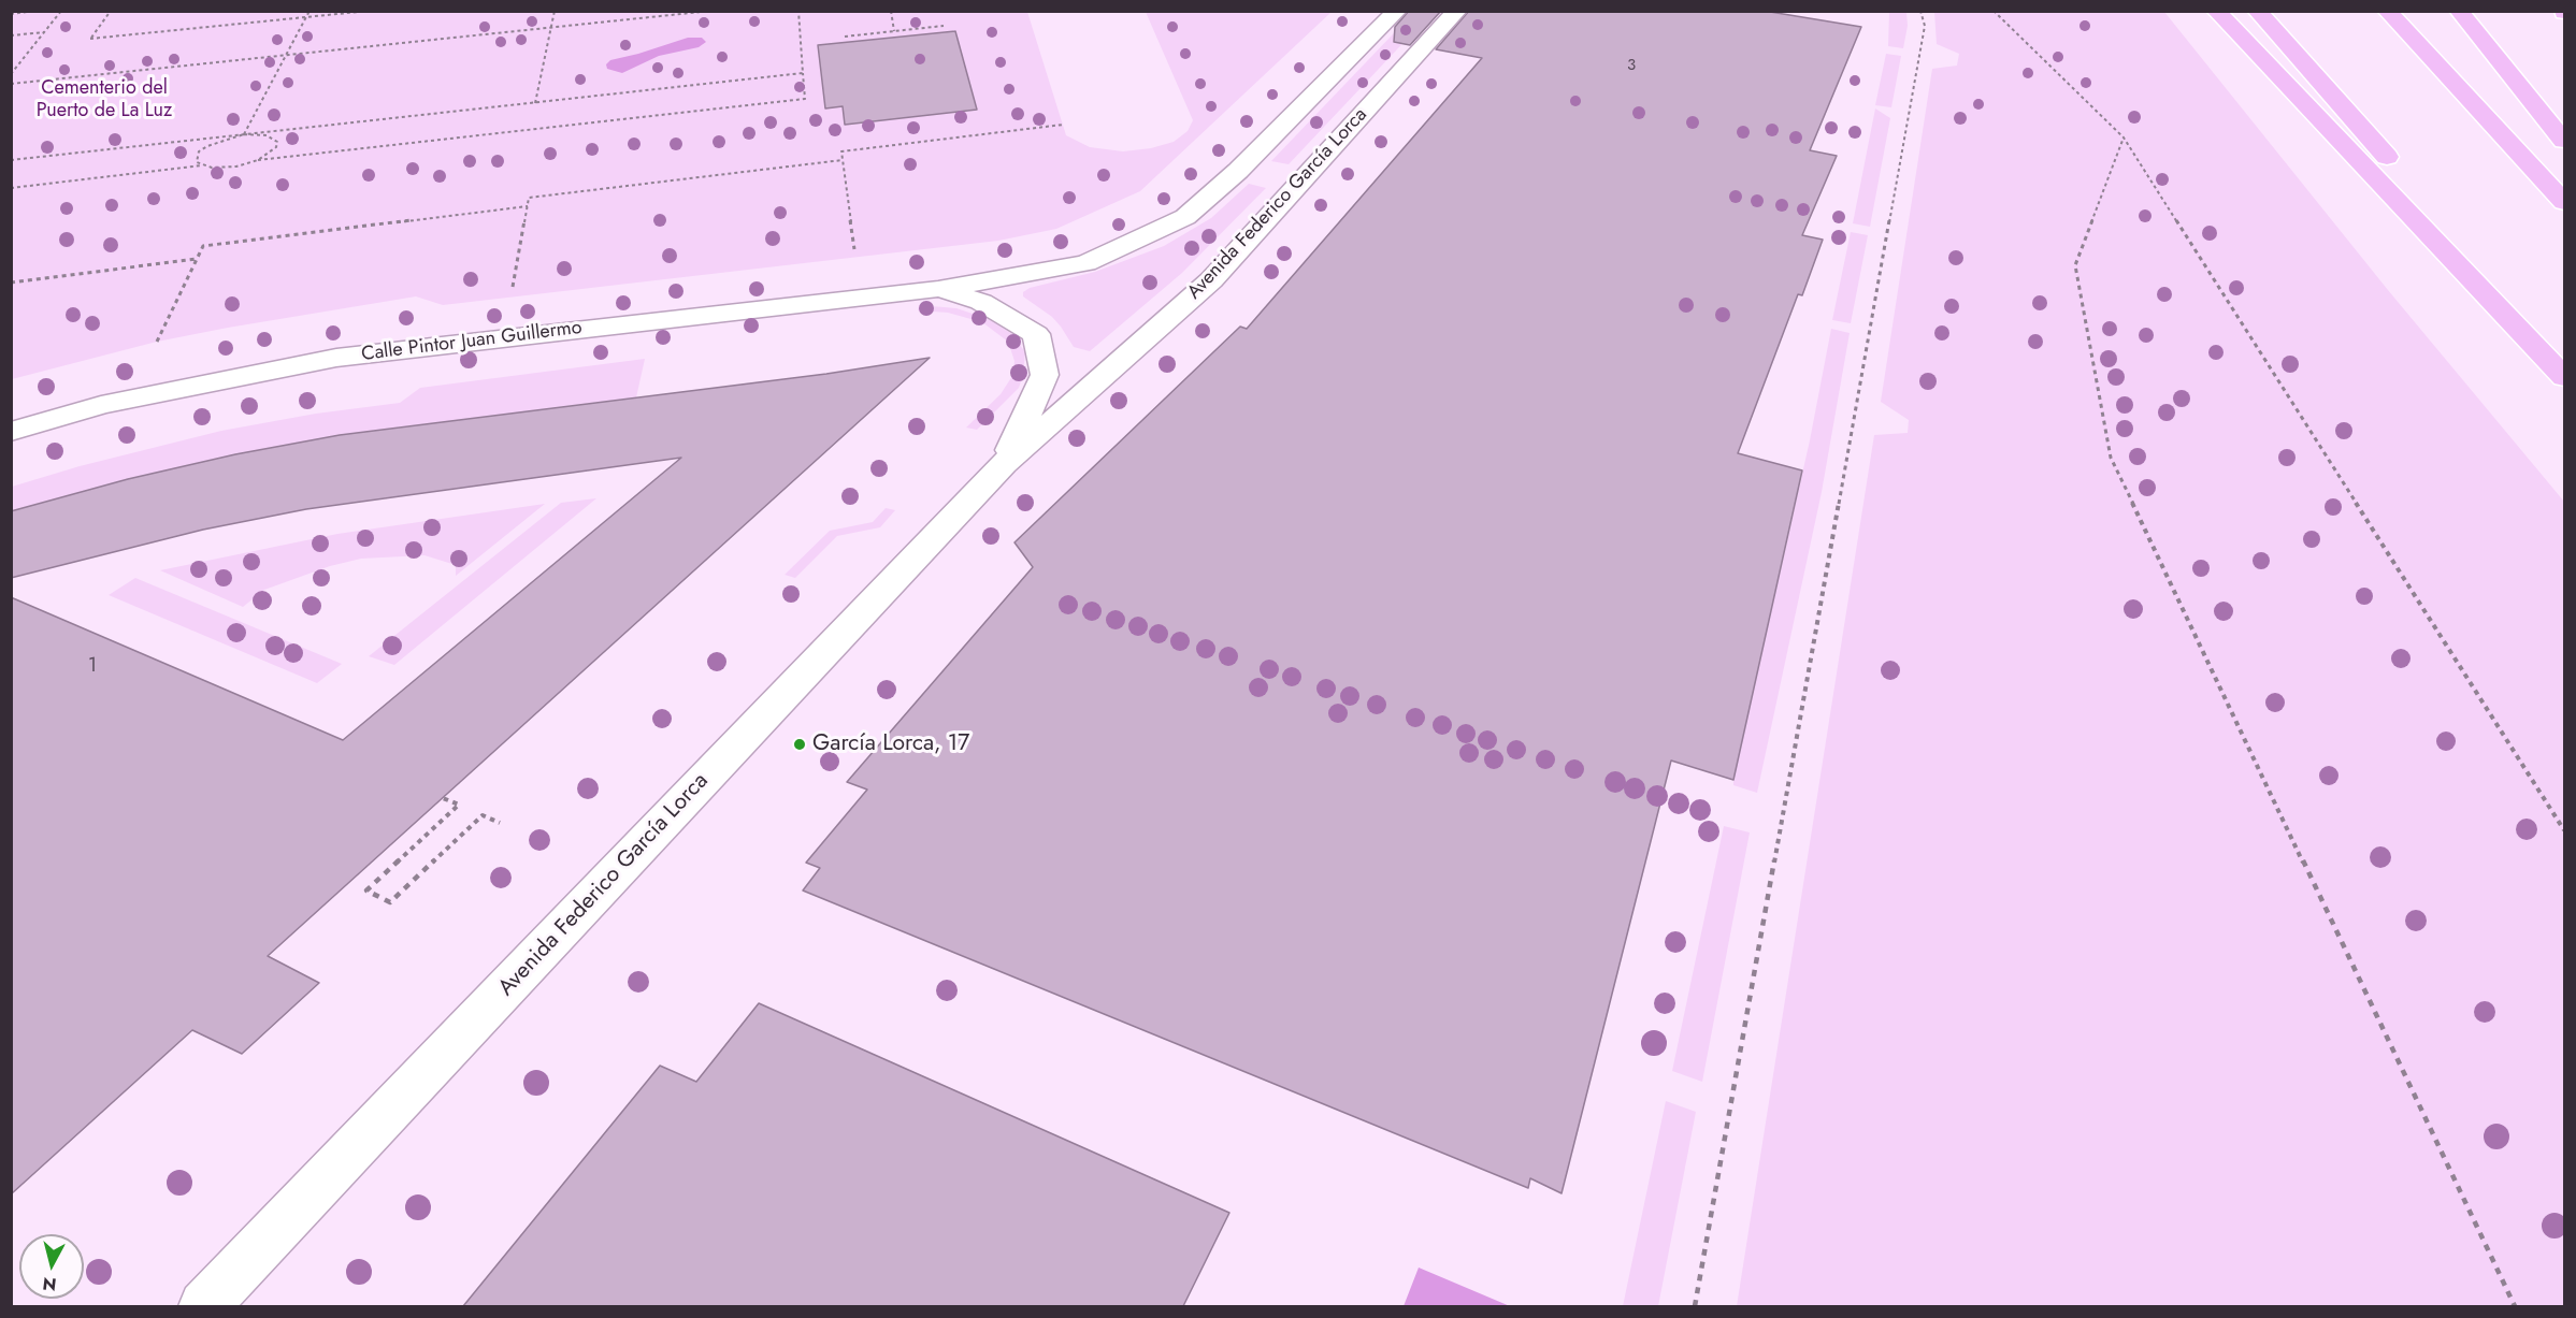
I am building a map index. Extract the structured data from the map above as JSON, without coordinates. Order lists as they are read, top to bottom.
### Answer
{
  "streets": {
    "street": ["Avenida Federico García Lorca", "Calle Pintor Juan Guillermo"]
  },
  "crossings": [
    ["Avenida Federico García Lorca", "Calle Pintor Juan Guillermo"]
  ],
  "parks": ["Cementerio del Puerto de La Luz"],
  "places": ["García Lorca, 17"],
  "house_numbers": ["3", "1"],
  "north": "bottom"
}
